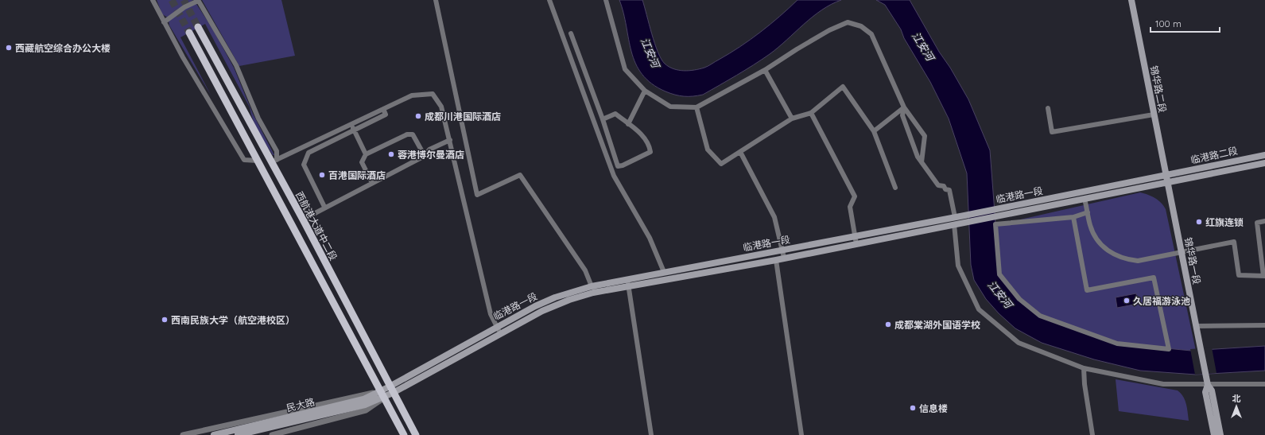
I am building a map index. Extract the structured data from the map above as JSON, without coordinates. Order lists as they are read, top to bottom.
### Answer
{
  "streets": {
    "main road": [
      "锦华路二段",
      "临港路二段",
      "临港路一段",
      "西航港大道中二段",
      "锦华路一段",
      "民大路"
    ]
  },
  "crossings": [
    ["锦华路二段", "临港路二段"],
    ["锦华路二段", "临港路一段"],
    ["锦华路二段", "锦华路一段"],
    ["临港路二段", "临港路一段"],
    ["临港路二段", "锦华路一段"],
    ["临港路一段", "西航港大道中二段"],
    ["临港路一段", "锦华路一段"],
    ["临港路一段", "民大路"],
    ["西航港大道中二段", "民大路"]
  ],
  "water": ["江安河"],
  "places": [
    "西藏航空综合办公大楼",
    "成都川港国际酒店",
    "蓉港博尔曼酒店",
    "百港国际酒店",
    "红旗连锁",
    "久居福游泳池",
    "西南民族大学（航空港校区）",
    "成都棠湖外国语学校",
    "信息楼"
  ],
  "scale_bar": "100 m",
  "north": "top"
}
